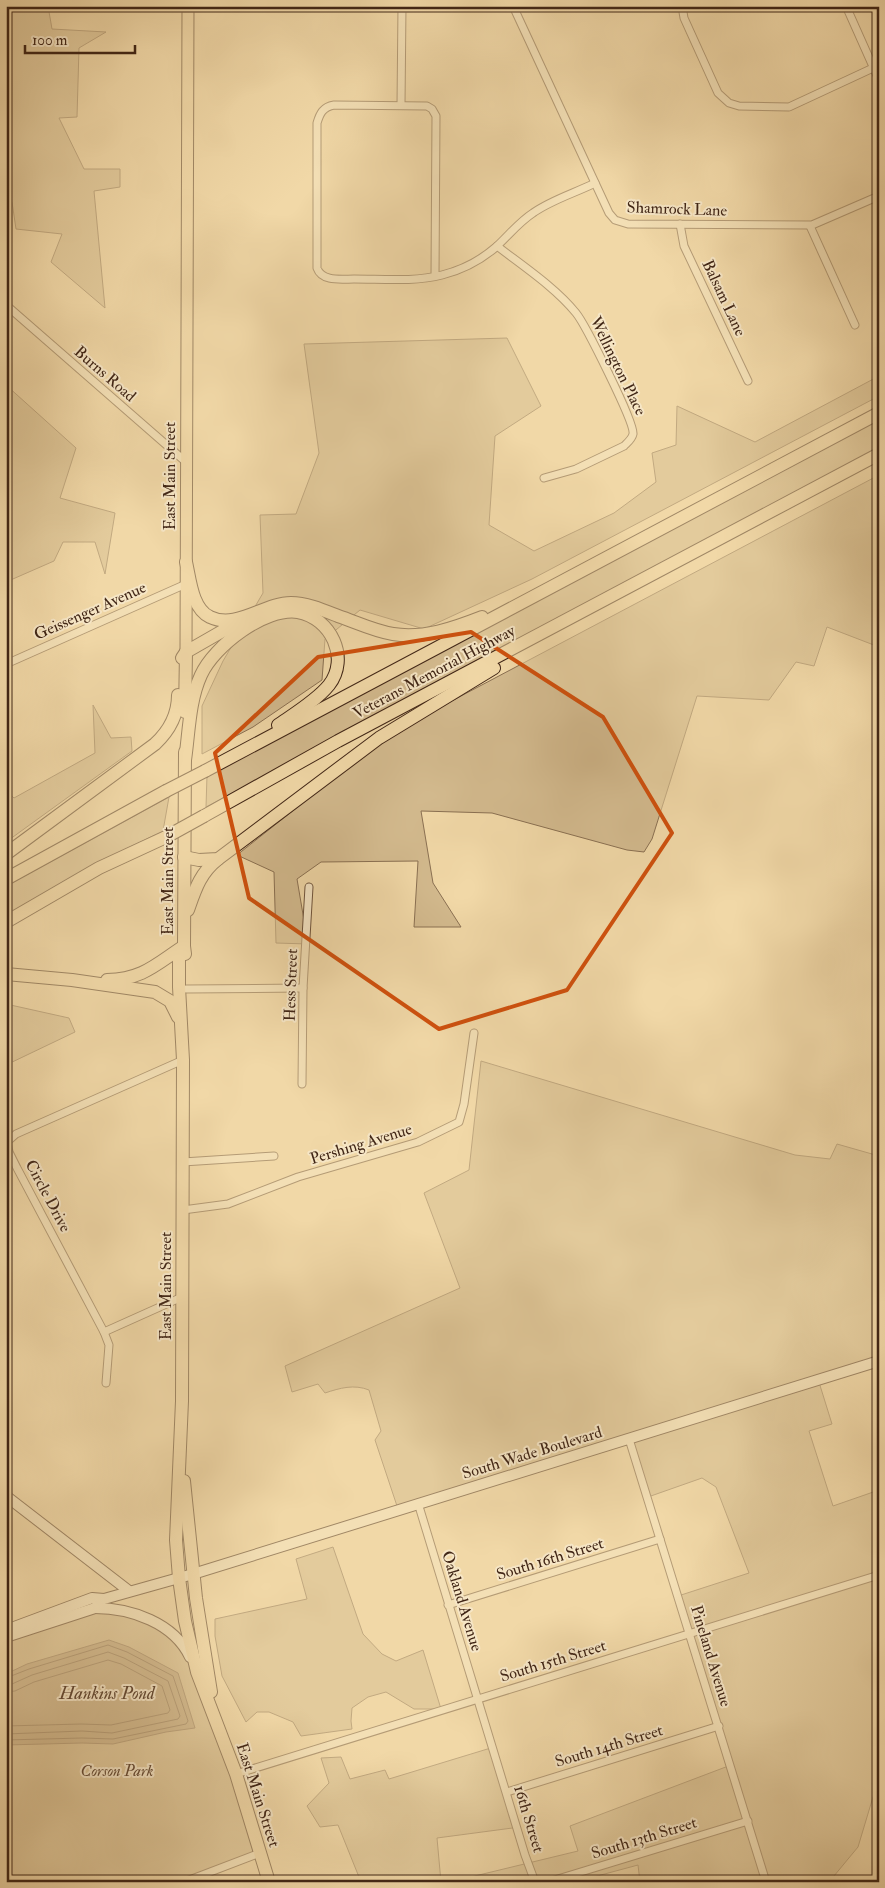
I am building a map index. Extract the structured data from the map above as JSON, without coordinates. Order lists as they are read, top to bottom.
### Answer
{
  "streets": {
    "highway": ["East Main Street", "Veterans Memorial Highway"],
    "main road": ["South Wade Boulevard"],
    "street": [
      "Shamrock Lane",
      "Balsam Lane",
      "Wellington Place",
      "Burns Road",
      "Geissenger Avenue",
      "Hess Street",
      "Pershing Avenue",
      "Circle Drive",
      "South 16th Street",
      "Oakland Avenue",
      "Pineland Avenue",
      "South 15th Street",
      "South 14th Street",
      "16th Street",
      "South 13th Street"
    ]
  },
  "crossings": [
    ["Shamrock Lane", "Balsam Lane"],
    ["Burns Road", "East Main Street"],
    ["East Main Street", "Geissenger Avenue"],
    ["East Main Street", "Pershing Avenue"],
    ["East Main Street", "Circle Drive"],
    ["East Main Street", "South Wade Boulevard"],
    ["East Main Street", "South 15th Street"],
    ["South Wade Boulevard", "Oakland Avenue"],
    ["South Wade Boulevard", "Pineland Avenue"],
    ["South 16th Street", "Oakland Avenue"],
    ["South 16th Street", "Pineland Avenue"],
    ["Oakland Avenue", "South 15th Street"],
    ["Oakland Avenue", "16th Street"],
    ["Pineland Avenue", "South 15th Street"],
    ["Pineland Avenue", "South 14th Street"],
    ["Pineland Avenue", "South 13th Street"],
    ["South 14th Street", "16th Street"]
  ],
  "water": ["Hankins Pond"],
  "parks": ["Corson Park"],
  "scale_bar": "100 m"
}
